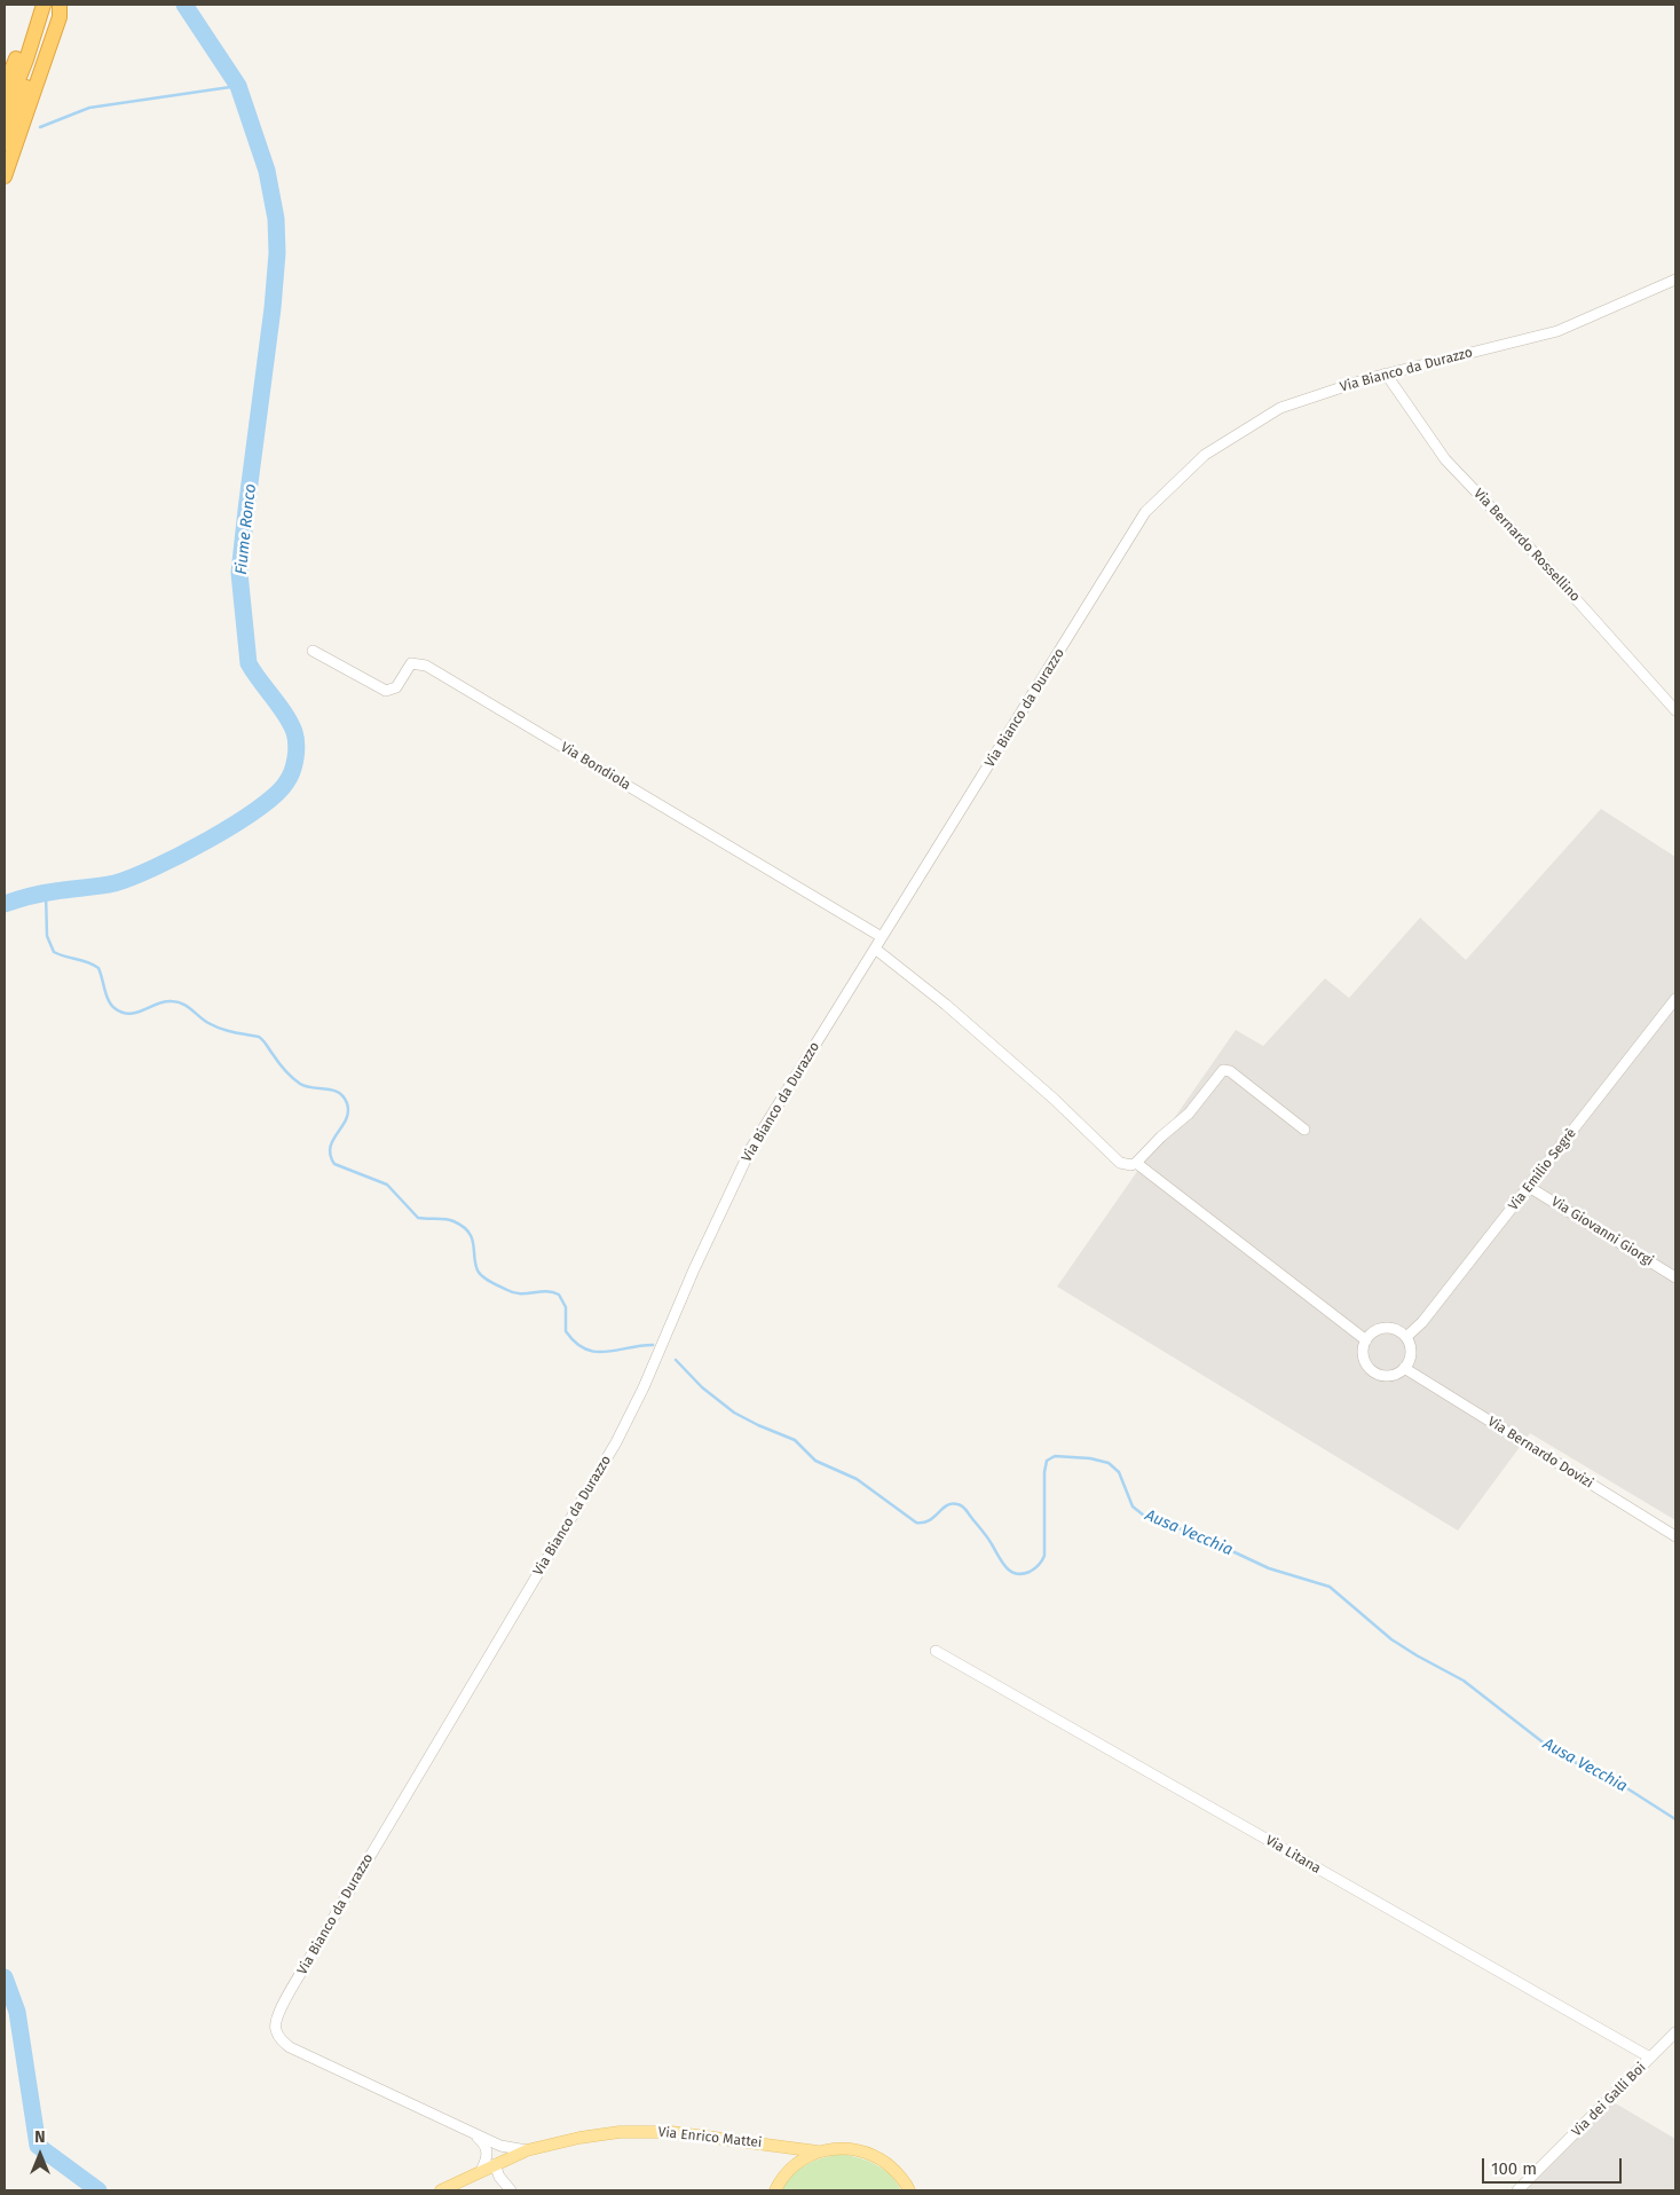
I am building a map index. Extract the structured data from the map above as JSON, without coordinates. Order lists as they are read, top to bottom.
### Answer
{
  "streets": {
    "main road": ["Via Enrico Mattei"],
    "street": [
      "Via Bianco da Durazzo",
      "Via Bernardo Rossellino",
      "Via Bondiola",
      "Via Emilio Segrè",
      "Via Giovanni Giorgi",
      "Via Bernardo Dovizi",
      "Via Litana",
      "Via dei Galli Boi"
    ]
  },
  "crossings": [
    ["Via Bianco da Durazzo", "Via Bernardo Rossellino"],
    ["Via Bianco da Durazzo", "Via Bondiola"],
    ["Via Bianco da Durazzo", "Via Enrico Mattei"],
    ["Via Emilio Segrè", "Via Giovanni Giorgi"],
    ["Via Emilio Segrè", "Via Bernardo Dovizi"],
    ["Via Litana", "Via dei Galli Boi"]
  ],
  "water": ["Fiume Ronco", "Ausa Vecchia"],
  "scale_bar": "100 m",
  "north": "top"
}
